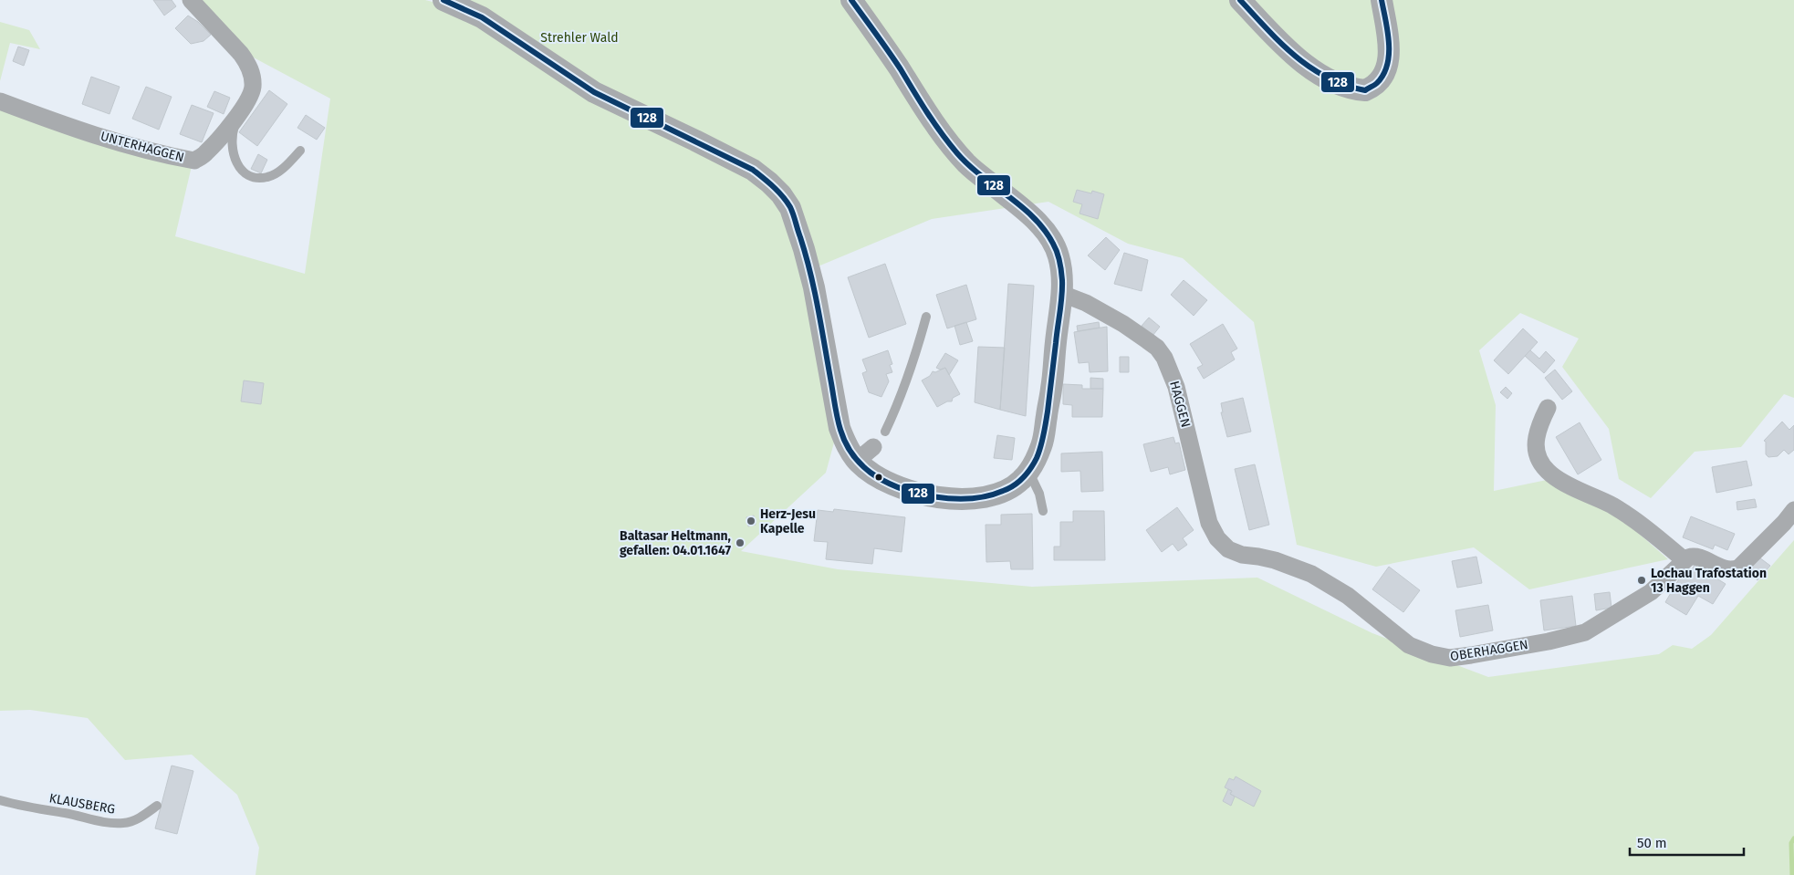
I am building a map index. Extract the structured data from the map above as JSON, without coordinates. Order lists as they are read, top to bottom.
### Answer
{
  "streets": {
    "street": ["UNTERHAGGEN", "HAGGEN", "OBERHAGGEN"],
    "lane": ["KLAUSBERG"]
  },
  "crossings": [
    ["HAGGEN", "OBERHAGGEN"]
  ],
  "parks": ["Strehler Wald"],
  "places": ["Herz-Jesu Kapelle", "Baltasar Heltmann, gefallen: 04.01.1647", "Lochau Trafostation 13 Haggen"],
  "lines": ["transit line 128"],
  "scale_bar": "50 m"
}
